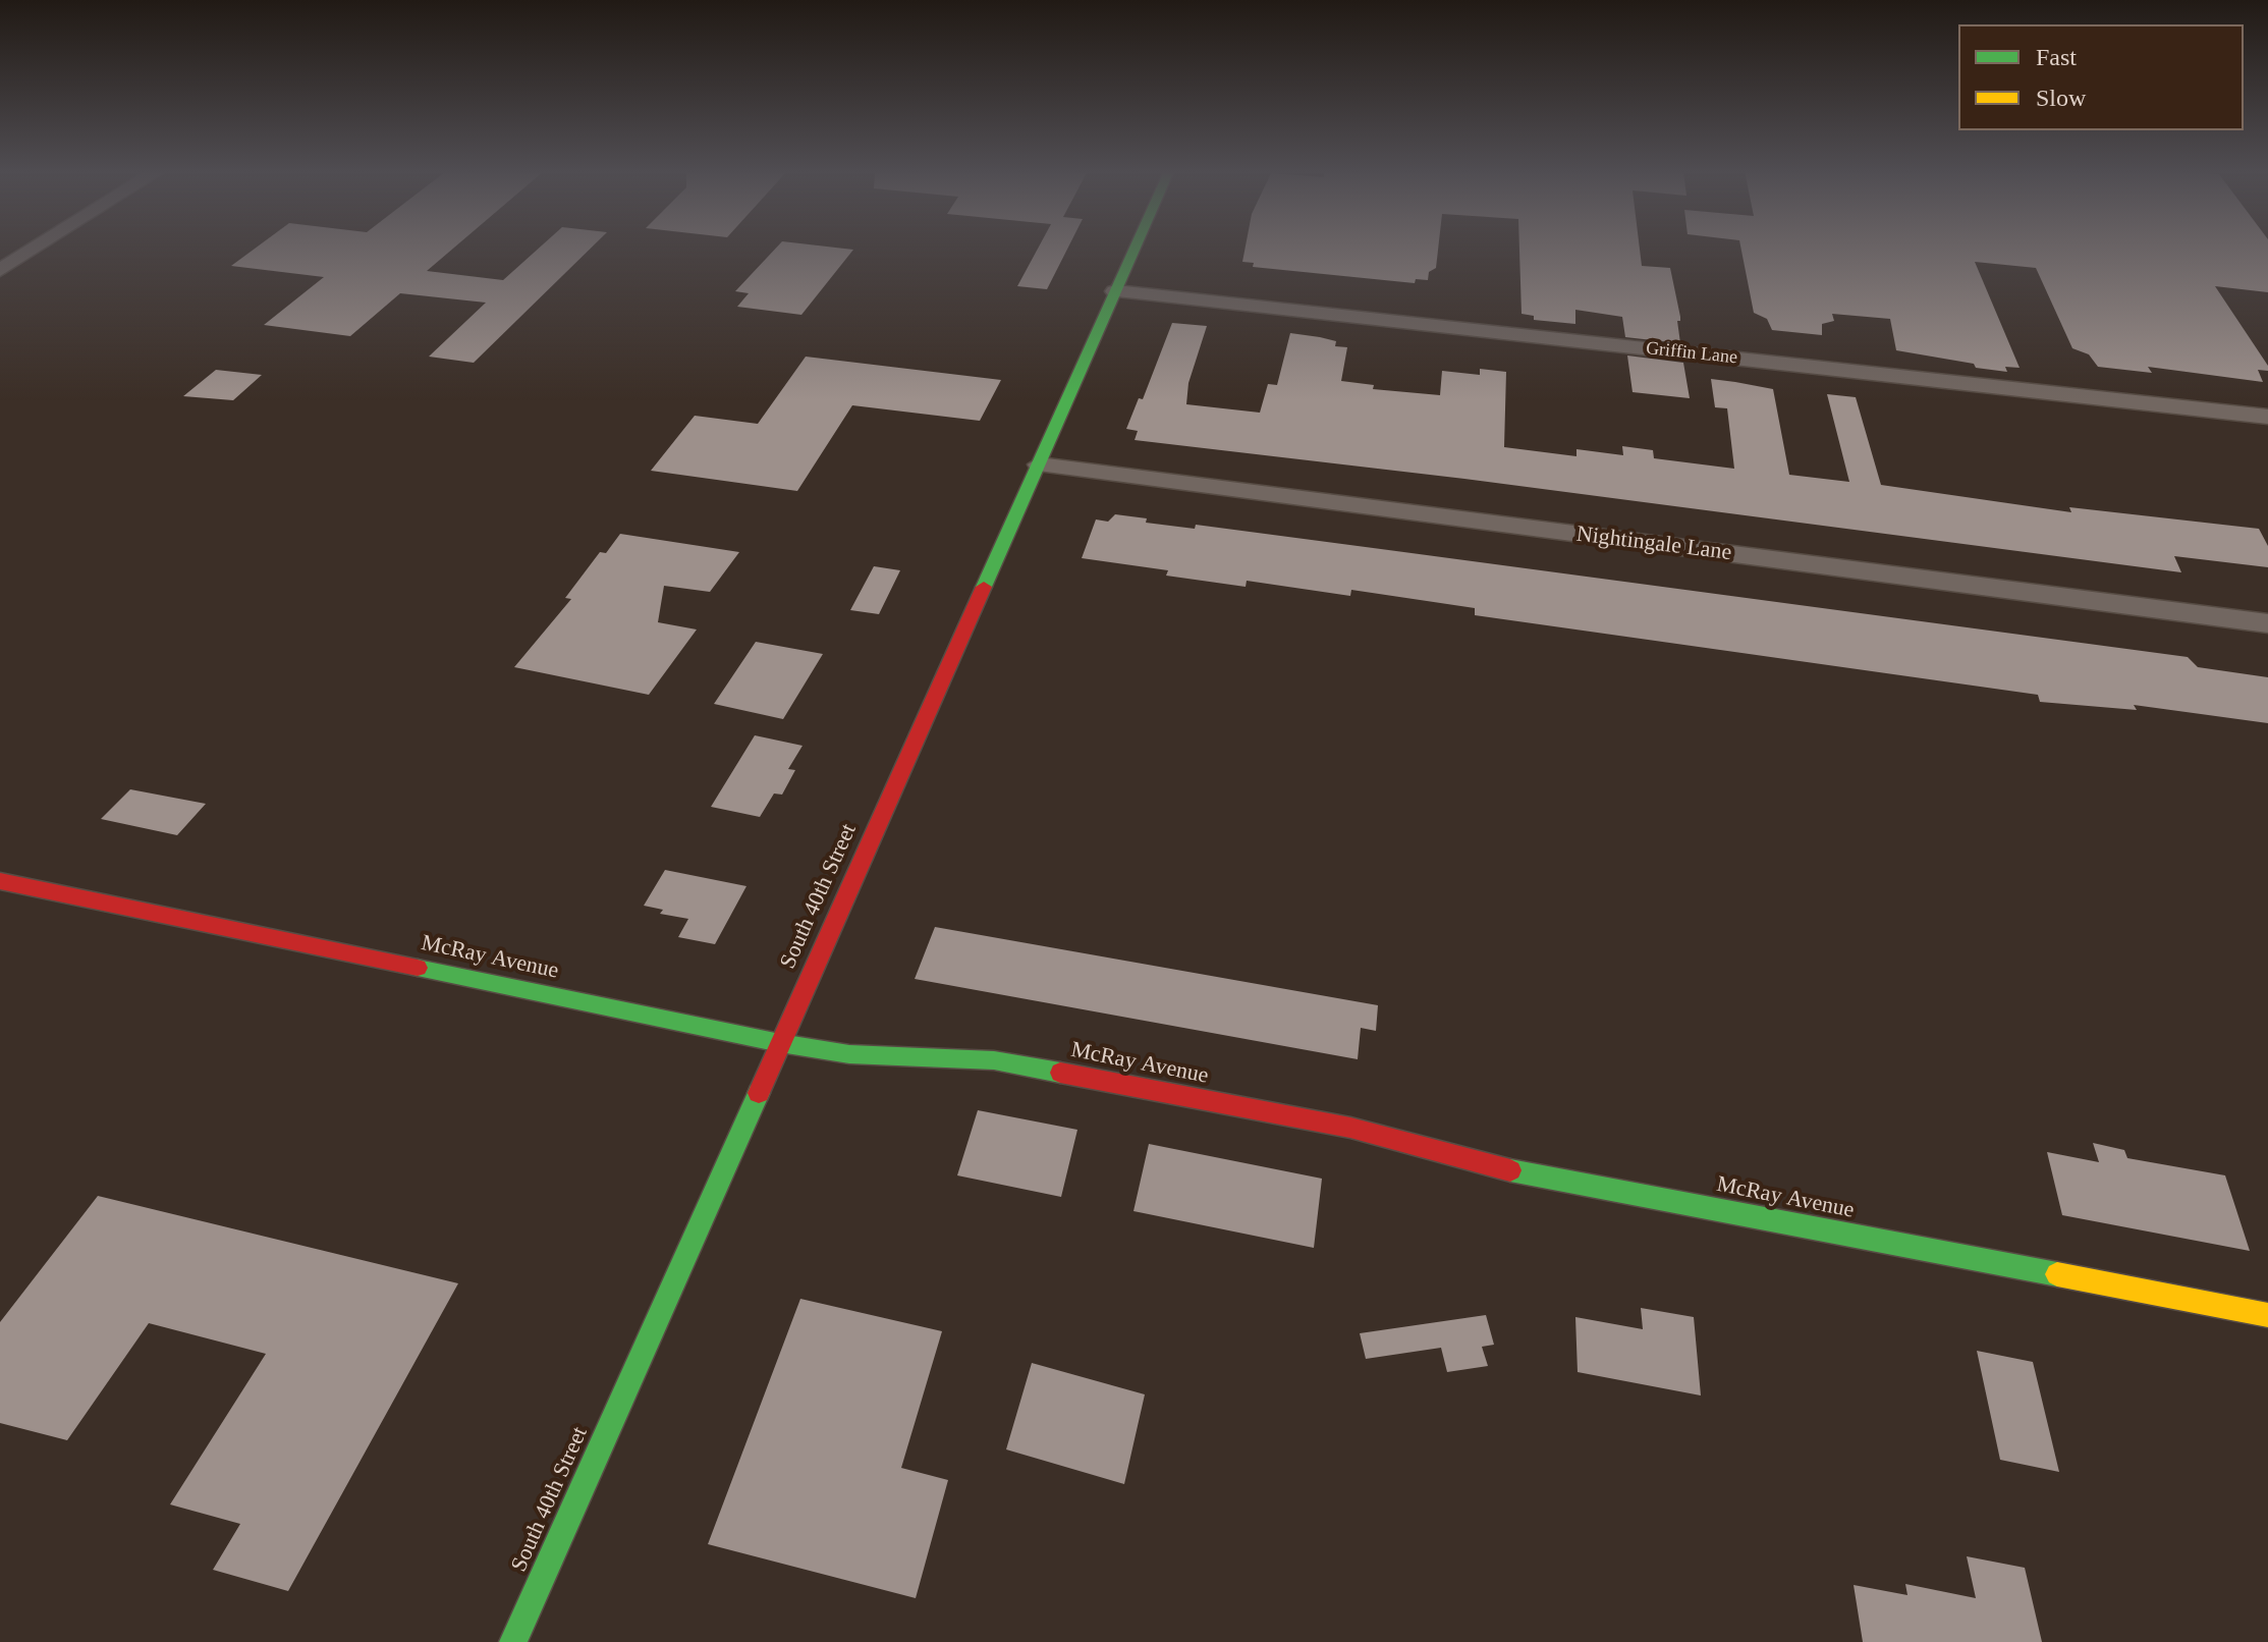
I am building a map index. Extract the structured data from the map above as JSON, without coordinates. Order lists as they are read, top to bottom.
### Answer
{
  "streets": {
    "street": [
      "Griffin Lane",
      "Nightingale Lane",
      "South 40th Street",
      "McRay Avenue"
    ]
  },
  "crossings": [
    ["Griffin Lane", "South 40th Street"],
    ["Nightingale Lane", "South 40th Street"],
    ["South 40th Street", "McRay Avenue"]
  ],
  "legend": ["Fast", "Slow"]
}
